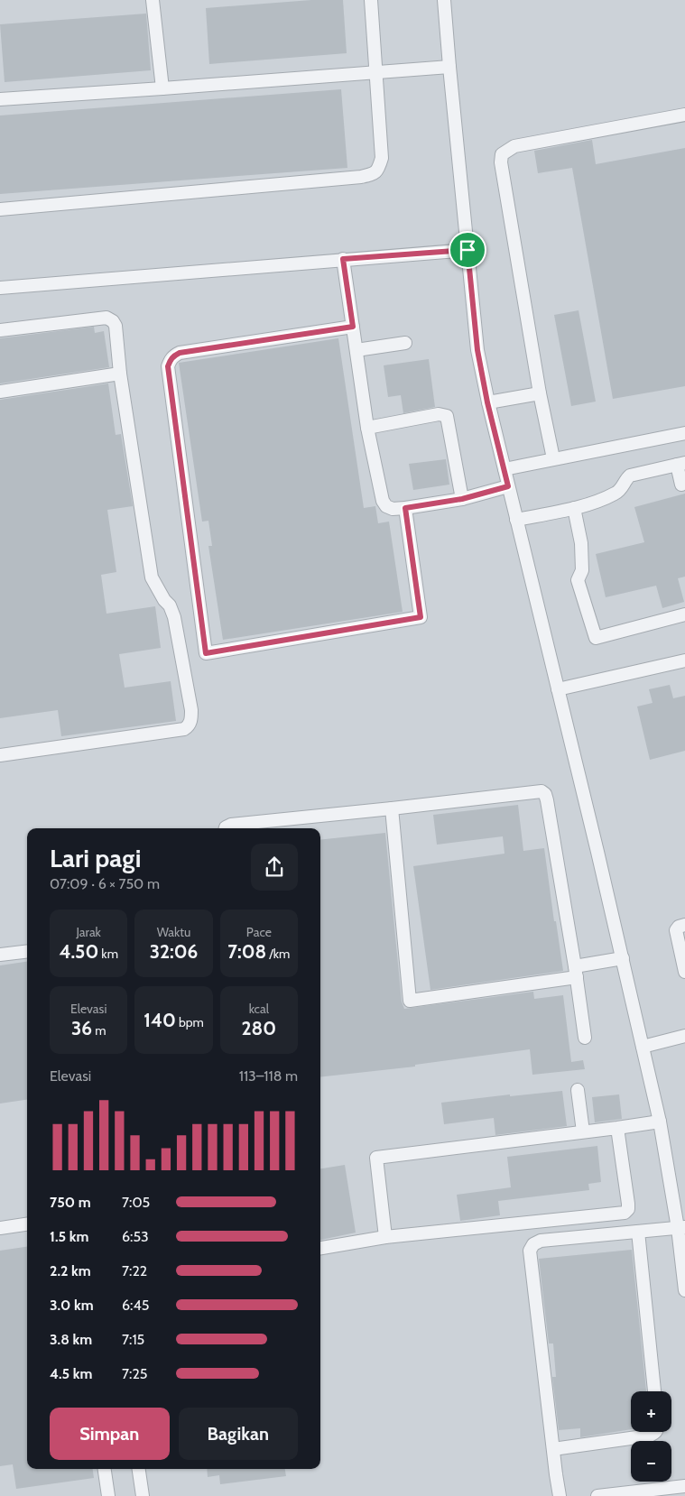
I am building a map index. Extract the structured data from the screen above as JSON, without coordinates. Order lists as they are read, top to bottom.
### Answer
{
  "page": {
    "heading": ["Lari pagi", "07:09 · 6 × 750 m"],
    "stats": [
      ["Jarak", "4.50 km"],
      ["Waktu", "32:06"],
      ["Pace", "7:08 /km"],
      ["Elevasi", "36 m"],
      ["140 bpm"],
      ["kcal", "280"]
    ],
    "chart": ["Elevasi", "113–118 m"],
    "list": [
      {
        "name": "750 m",
        "note": "7:05"
      },
      {
        "name": "1.5 km",
        "note": "6:53"
      },
      {
        "name": "2.2 km",
        "note": "7:22"
      },
      {
        "name": "3.0 km",
        "note": "6:45"
      },
      {
        "name": "3.8 km",
        "note": "7:15"
      },
      {
        "name": "4.5 km",
        "note": "7:25"
      }
    ],
    "map_buttons": ["+", "−"],
    "buttons": ["Simpan", "Bagikan"]
  }
}
